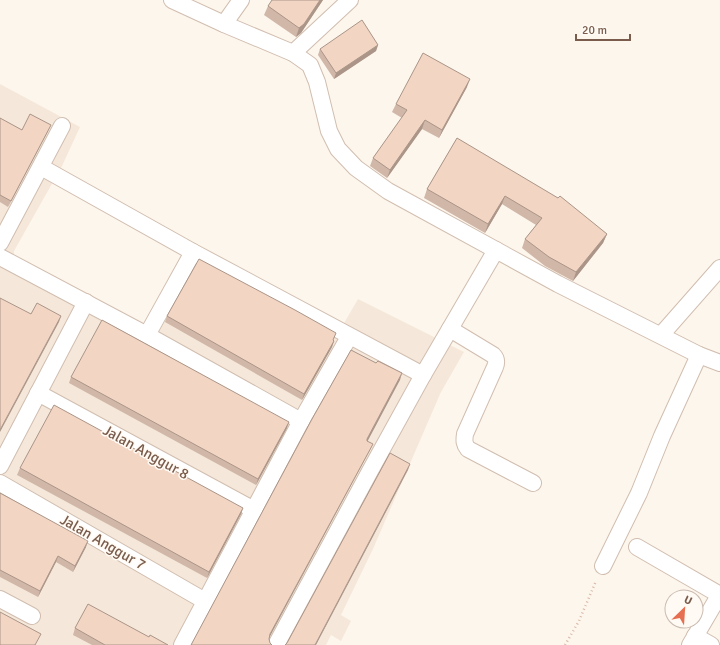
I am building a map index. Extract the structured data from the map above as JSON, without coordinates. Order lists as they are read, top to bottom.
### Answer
{
  "streets": {
    "street": ["Jalan Anggur 8", "Jalan Anggur 7"]
  },
  "scale_bar": "20 m",
  "north": "top right"
}
